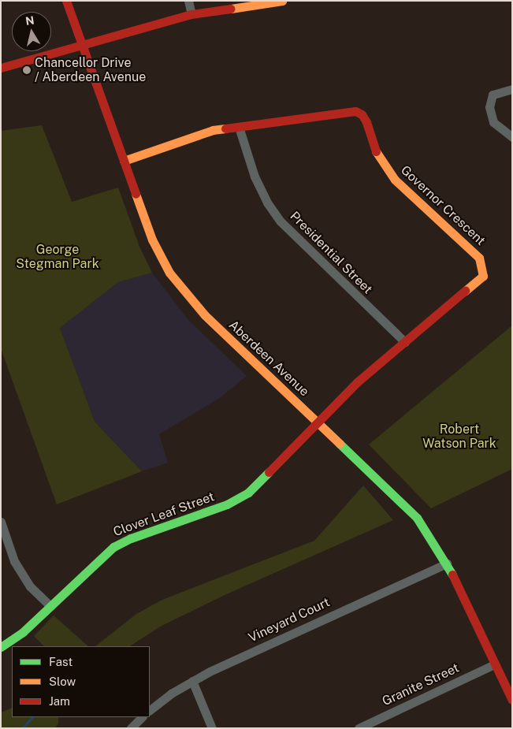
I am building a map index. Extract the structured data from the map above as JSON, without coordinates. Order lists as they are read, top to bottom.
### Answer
{
  "streets": {
    "street": [
      "Governor Crescent",
      "Presidential Street",
      "Aberdeen Avenue",
      "Clover Leaf Street",
      "Vineyard Court",
      "Granite Street"
    ]
  },
  "crossings": [
    ["Governor Crescent", "Presidential Street"],
    ["Governor Crescent", "Aberdeen Avenue"],
    ["Governor Crescent", "Clover Leaf Street"],
    ["Aberdeen Avenue", "Clover Leaf Street"],
    ["Aberdeen Avenue", "Vineyard Court"],
    ["Aberdeen Avenue", "Granite Street"]
  ],
  "parks": ["George Stegman Park", "Robert Watson Park"],
  "places": ["Chancellor Drive / Aberdeen Avenue"],
  "legend": ["Fast", "Slow", "Jam"],
  "north": "top"
}
